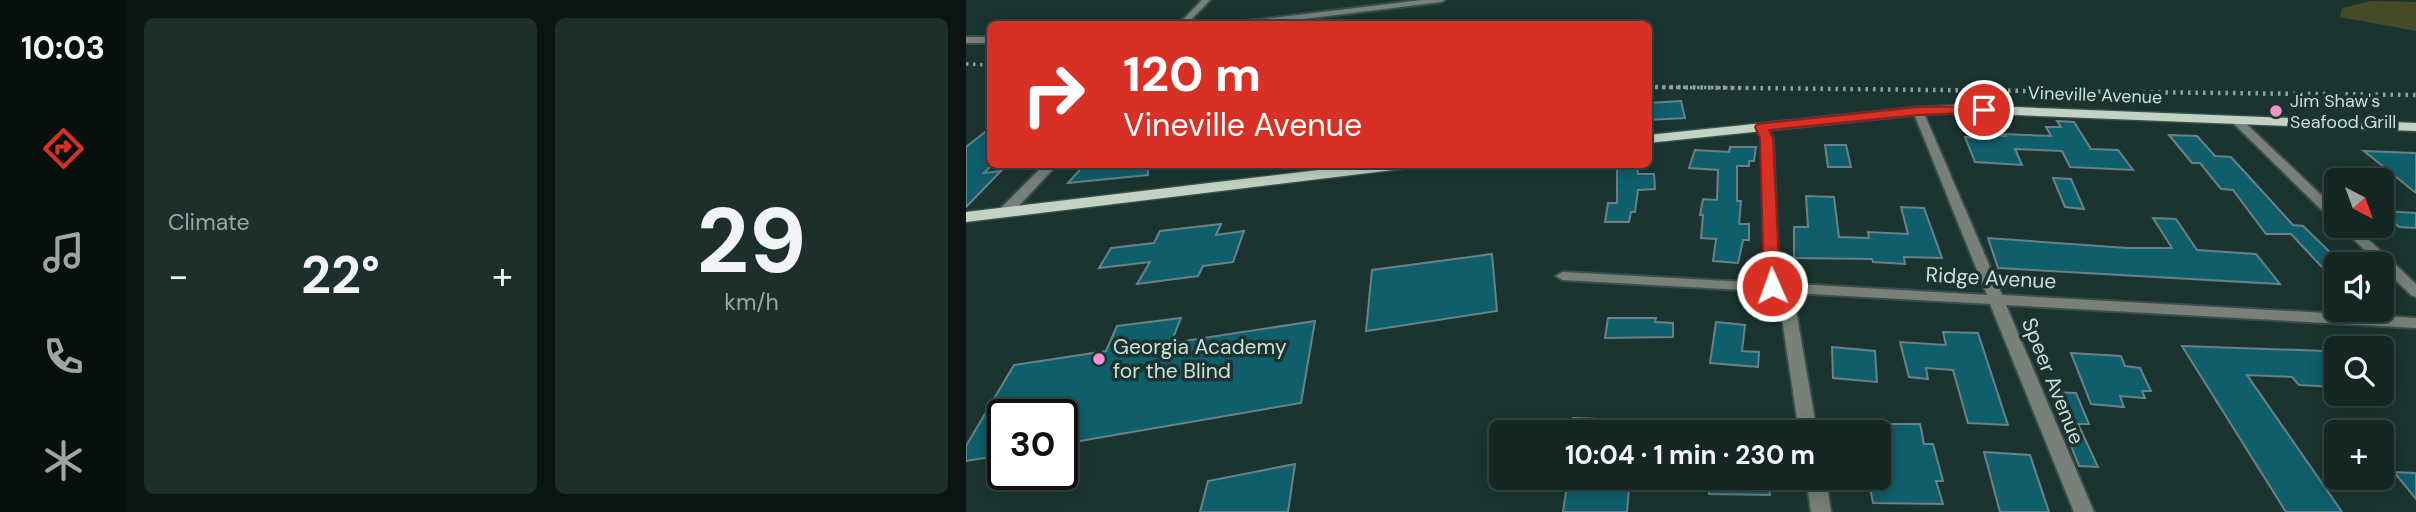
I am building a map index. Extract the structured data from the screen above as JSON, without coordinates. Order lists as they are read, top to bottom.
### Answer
{
  "streets": {
    "main road": ["Vineville Avenue"],
    "street": ["Ridge Avenue", "Speer Avenue"]
  },
  "crossings": [
    ["Vineville Avenue", "Speer Avenue"],
    ["Ridge Avenue", "Speer Avenue"]
  ],
  "places": ["Jim Shaw's Seafood Grill", "Georgia Academy for the Blind"],
  "north": "bottom right",
  "page": {
    "tabs": "10:03",
    "tile": [
      "Climate",
      ["29", "km/h"]
    ],
    "turn": ["120 m", "Vineville Avenue"],
    "map_buttons": "+",
    "heat": ["−", "22°", "+"],
    "limit": "30",
    "trip": "10:04 · 1 min · 230 m"
  }
}
